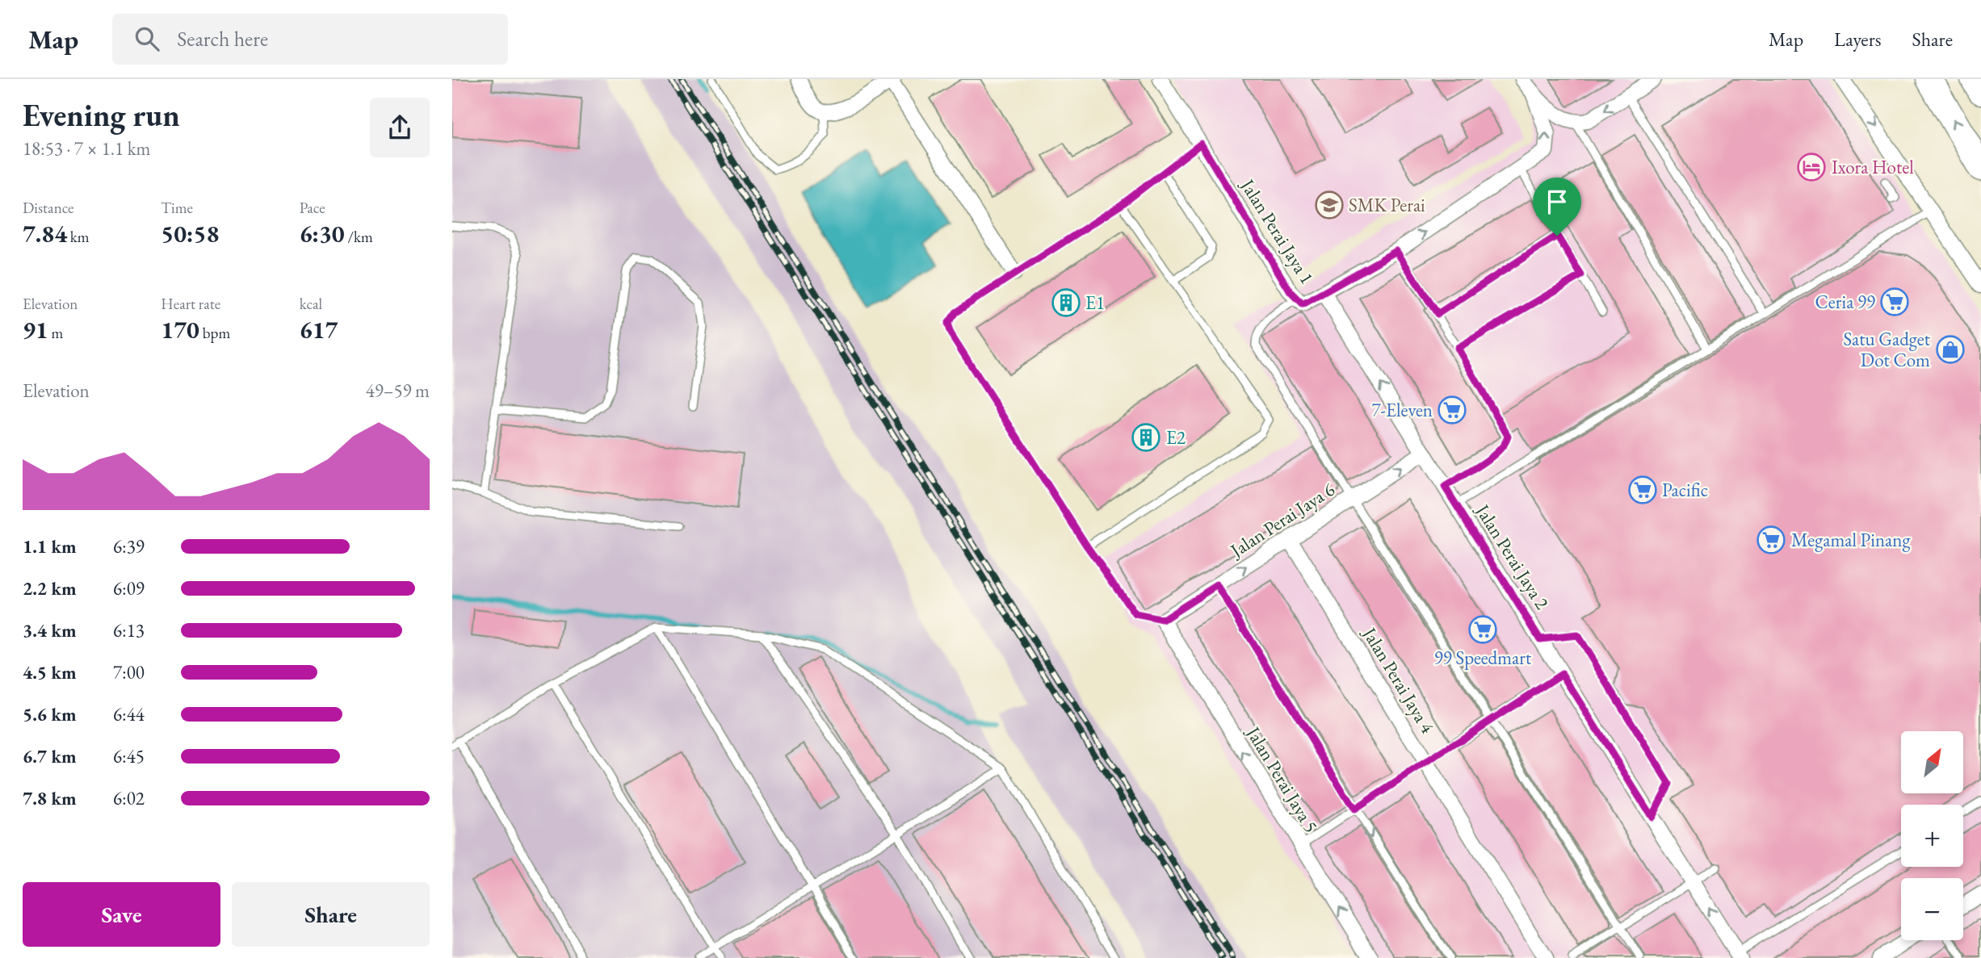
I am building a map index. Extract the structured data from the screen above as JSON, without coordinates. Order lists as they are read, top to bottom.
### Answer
{
  "streets": {
    "street": [
      "Jalan Perai Jaya 1",
      "Jalan Perai Jaya 6",
      "Jalan Perai Jaya 2",
      "Jalan Perai Jaya 4",
      "Jalan Perai Jaya 5"
    ]
  },
  "crossings": [
    ["Jalan Perai Jaya 1", "Jalan Perai Jaya 2"],
    ["Jalan Perai Jaya 6", "Jalan Perai Jaya 2"],
    ["Jalan Perai Jaya 6", "Jalan Perai Jaya 4"],
    ["Jalan Perai Jaya 6", "Jalan Perai Jaya 5"]
  ],
  "one_way": ["Jalan Perai Jaya 6", "Jalan Perai Jaya 2", "Jalan Perai Jaya 5"],
  "places": {
    "hotel": ["Ixora Hotel"],
    "school or university": ["SMK Perai"],
    "supermarket": [
      "Ceria 99",
      "7-Eleven",
      "Pacific",
      "Megamal Pinang",
      "99 Speedmart"
    ],
    "building": ["E1", "E2"],
    "shop": ["Satu Gadget Dot Com"]
  },
  "north": "top right",
  "page": {
    "header": "Map",
    "search": "Search here",
    "nav": ["Map", "Layers", "Share"],
    "heading": ["Evening run", "18:53 · 7 × 1.1 km"],
    "stats": [
      ["Distance", "7.84 km"],
      ["Time", "50:58"],
      ["Pace", "6:30 /km"],
      ["Elevation", "91 m"],
      ["Heart rate", "170 bpm"],
      ["kcal", "617"]
    ],
    "chart": ["Elevation", "49–59 m"],
    "list": [
      {
        "name": "1.1 km",
        "note": "6:39"
      },
      {
        "name": "2.2 km",
        "note": "6:09"
      },
      {
        "name": "3.4 km",
        "note": "6:13"
      },
      {
        "name": "4.5 km",
        "note": "7:00"
      },
      {
        "name": "5.6 km",
        "note": "6:44"
      },
      {
        "name": "6.7 km",
        "note": "6:45"
      },
      {
        "name": "7.8 km",
        "note": "6:02"
      }
    ],
    "map_buttons": ["+", "−"],
    "buttons": ["Save", "Share"]
  }
}
